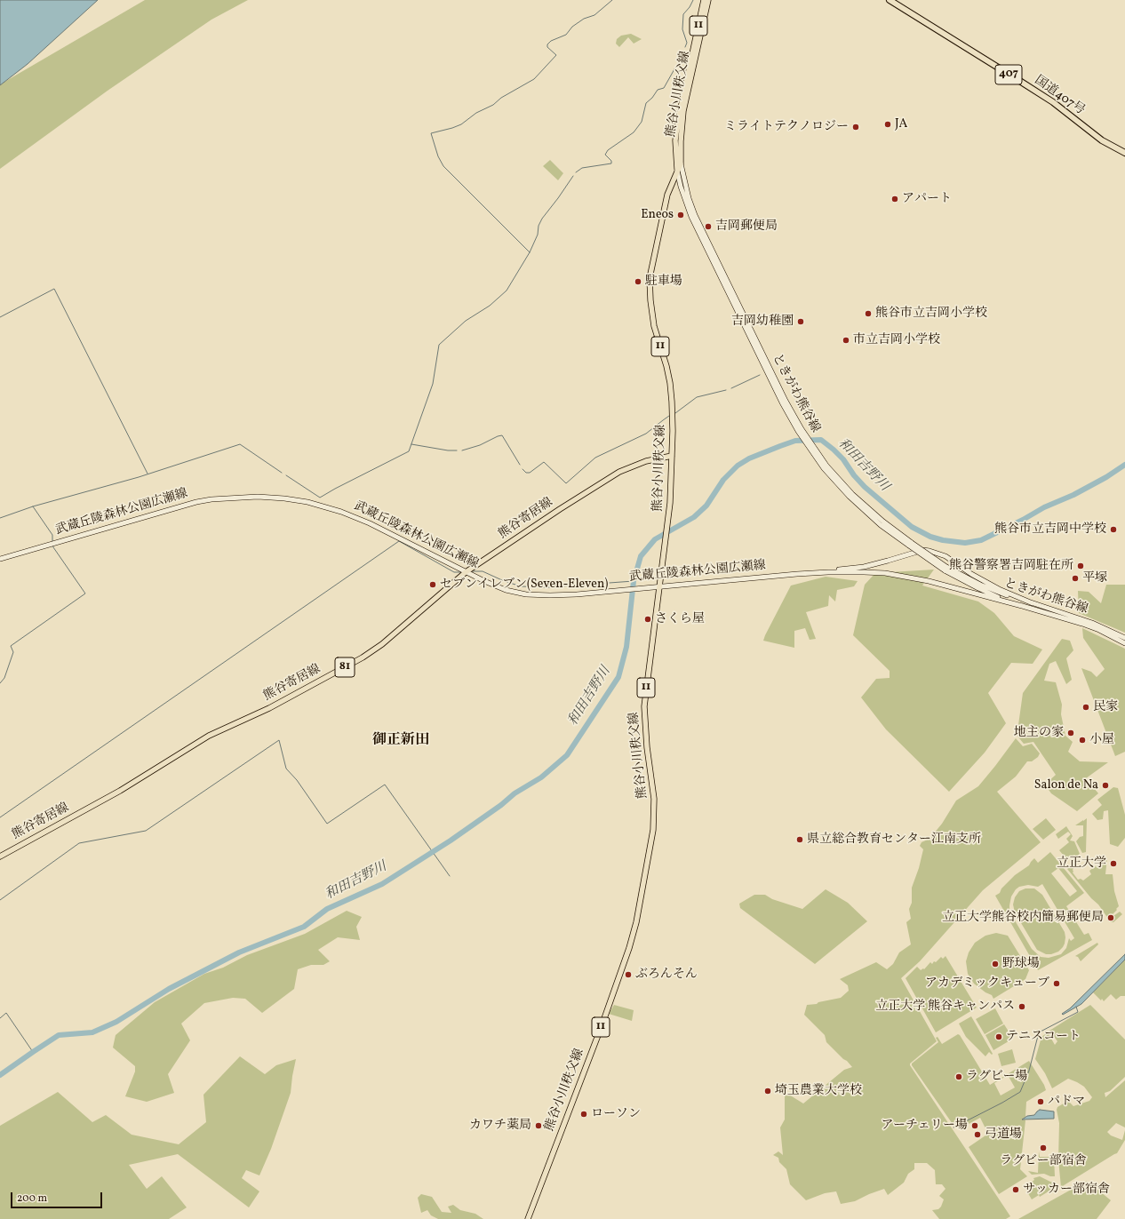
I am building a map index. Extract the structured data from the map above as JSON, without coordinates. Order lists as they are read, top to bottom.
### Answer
{
  "streets": {
    "highway": ["407", "国道407号"],
    "main road": [
      "11",
      "熊谷小川秩父線",
      "ときがわ熊谷線",
      "武蔵丘陵森林公園広瀬線",
      "熊谷寄居線",
      "81"
    ]
  },
  "crossings": [
    ["熊谷小川秩父線", "ときがわ熊谷線"],
    ["熊谷小川秩父線", "武蔵丘陵森林公園広瀬線"],
    ["熊谷小川秩父線", "熊谷寄居線"],
    ["ときがわ熊谷線", "武蔵丘陵森林公園広瀬線"],
    ["武蔵丘陵森林公園広瀬線", "熊谷寄居線"]
  ],
  "districts": ["御正新田"],
  "water": ["和田吉野川"],
  "places": [
    "JA",
    "ミライトテクノロジー",
    "アパート",
    "Eneos",
    "吉岡郵便局",
    "駐車場",
    "熊谷市立吉岡小学校",
    "吉岡幼稚園",
    "市立吉岡小学校",
    "熊谷市立吉岡中学校",
    "熊谷警察署吉岡駐在所",
    "平塚",
    "セブンイレブン(Seven-Eleven)",
    "さくら屋",
    "民家",
    "地主の家",
    "小屋",
    "Salon de Na",
    "県立総合教育センター江南支所",
    "立正大学",
    "立正大学熊谷校内簡易郵便局",
    "野球場",
    "ぶろんそん",
    "アカデミックキューブ",
    "立正大学 熊谷キャンパス",
    "テニスコート",
    "ラグビー場",
    "埼玉農業大学校",
    "パドマ",
    "ローソン",
    "カワチ薬局",
    "アーチェリー場",
    "弓道場",
    "ラグビー部宿舎",
    "サッカー部宿舎"
  ],
  "scale_bar": "200 m"
}
